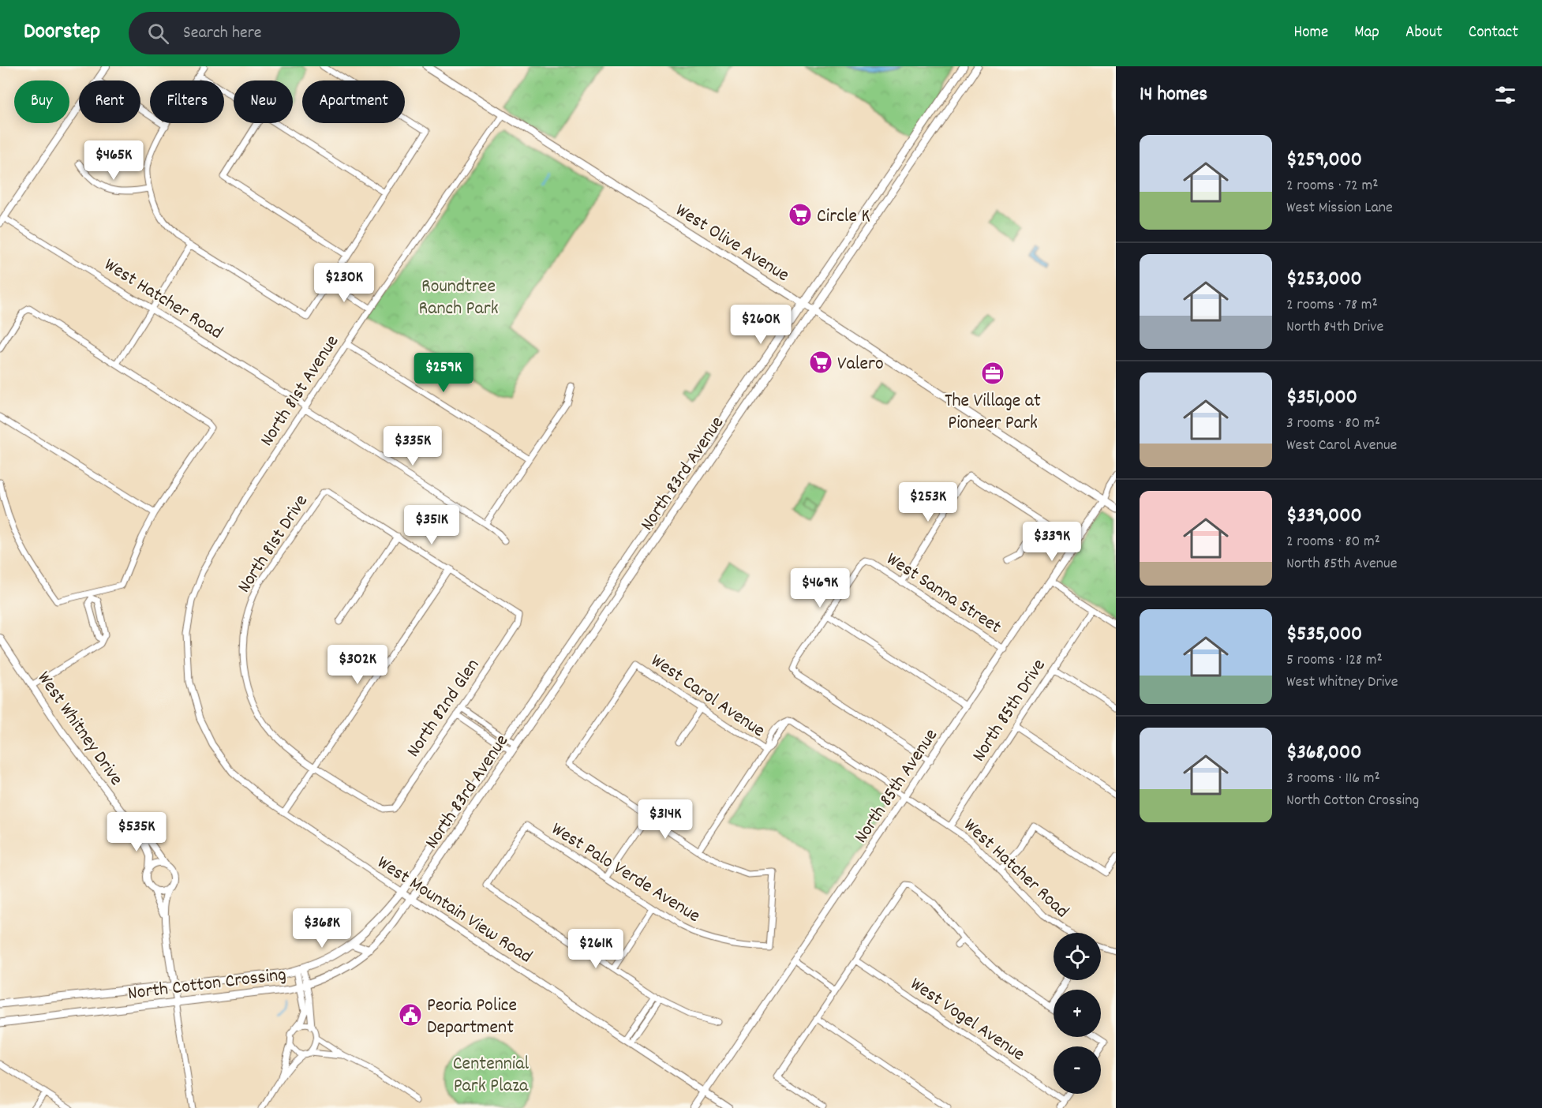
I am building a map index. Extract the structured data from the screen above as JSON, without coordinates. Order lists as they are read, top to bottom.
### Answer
{
  "streets": {
    "main road": ["West Olive Avenue", "North 83rd Avenue", "North Cotton Crossing"],
    "street": [
      "West Hatcher Road",
      "North 81st Avenue",
      "North 81st Drive",
      "West Sanna Street",
      "West Carol Avenue",
      "North 82nd Glen",
      "North 85th Drive",
      "West Whitney Drive",
      "North 85th Avenue",
      "West Palo Verde Avenue",
      "West Mountain View Road",
      "West Vogel Avenue"
    ]
  },
  "crossings": [
    ["West Olive Avenue", "North 81st Avenue"],
    ["West Olive Avenue", "North 83rd Avenue"],
    ["West Olive Avenue", "North 85th Avenue"],
    ["West Hatcher Road", "North 81st Avenue"],
    ["West Hatcher Road", "West Carol Avenue"],
    ["West Hatcher Road", "North 85th Drive"],
    ["West Hatcher Road", "North 85th Avenue"],
    ["North 81st Avenue", "West Mountain View Road"],
    ["North 83rd Avenue", "West Mountain View Road"],
    ["North 83rd Avenue", "North Cotton Crossing"],
    ["North 81st Drive", "North 82nd Glen"],
    ["West Sanna Street", "North 85th Avenue"],
    ["West Whitney Drive", "North Cotton Crossing"],
    ["North 85th Avenue", "West Mountain View Road"],
    ["West Mountain View Road", "North Cotton Crossing"]
  ],
  "parks": ["Roundtree Ranch Park", "Centennial Park Plaza"],
  "places": {
    "supermarket": ["Circle K", "Valero"],
    "office": ["The Village at Pioneer Park"],
    "public building": ["Peoria Police Department"]
  },
  "page": {
    "header": "Doorstep",
    "search": "Search here",
    "nav": [
      "Home",
      "Map",
      "About",
      "Contact"
    ],
    "heading": "14 homes",
    "chip": [
      "Buy",
      "Rent",
      "Filters",
      "New",
      "Apartment"
    ],
    "list": [
      {
        "name": "$259,000",
        "note": "2 rooms · 72 m² · West Mission Lane"
      },
      {
        "name": "$253,000",
        "note": "2 rooms · 78 m² · North 84th Drive"
      },
      {
        "name": "$351,000",
        "note": "3 rooms · 80 m² · West Carol Avenue"
      },
      {
        "name": "$339,000",
        "note": "2 rooms · 80 m² · North 85th Avenue"
      },
      {
        "name": "$535,000",
        "note": "5 rooms · 128 m² · West Whitney Drive"
      },
      {
        "name": "$368,000",
        "note": "3 rooms · 116 m² · North Cotton Crossing"
      }
    ],
    "price": [
      "$465K",
      "$230K",
      "$260K",
      "$259K",
      "$335K",
      "$253K",
      "$351K",
      "$339K",
      "$469K",
      "$302K",
      "$314K",
      "$535K",
      "$368K",
      "$261K"
    ],
    "map_buttons": ["+", "−"]
  }
}
